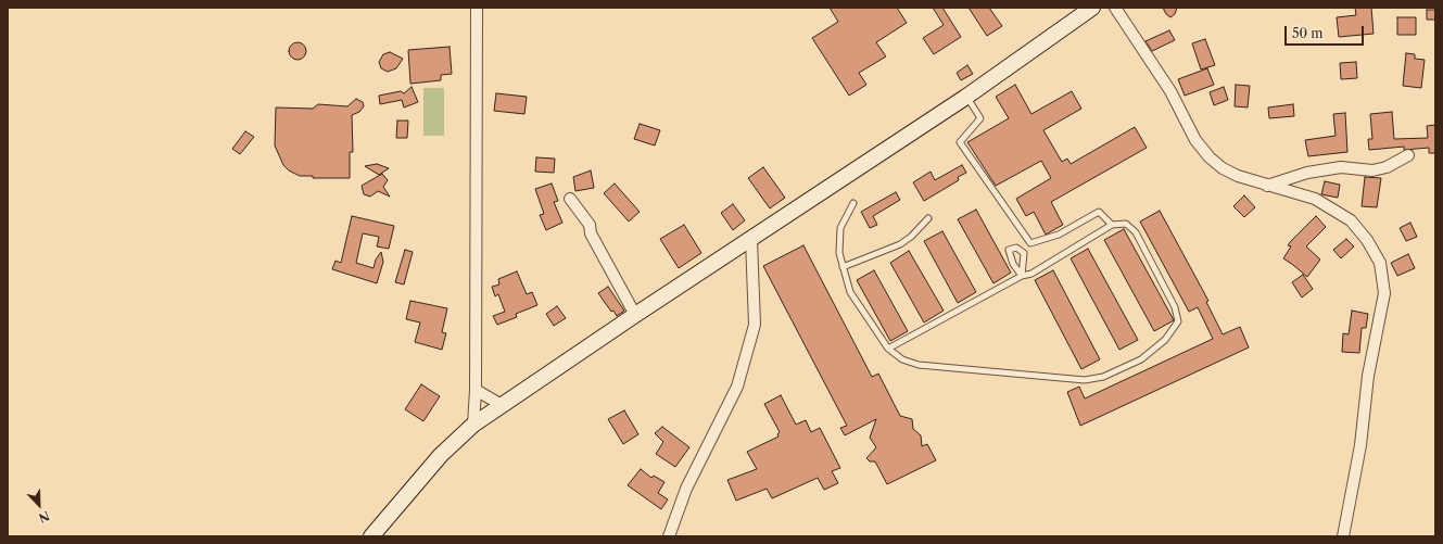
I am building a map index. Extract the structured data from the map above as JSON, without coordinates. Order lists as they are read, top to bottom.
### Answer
{
  "scale_bar": "50 m",
  "north": "bottom right"
}
